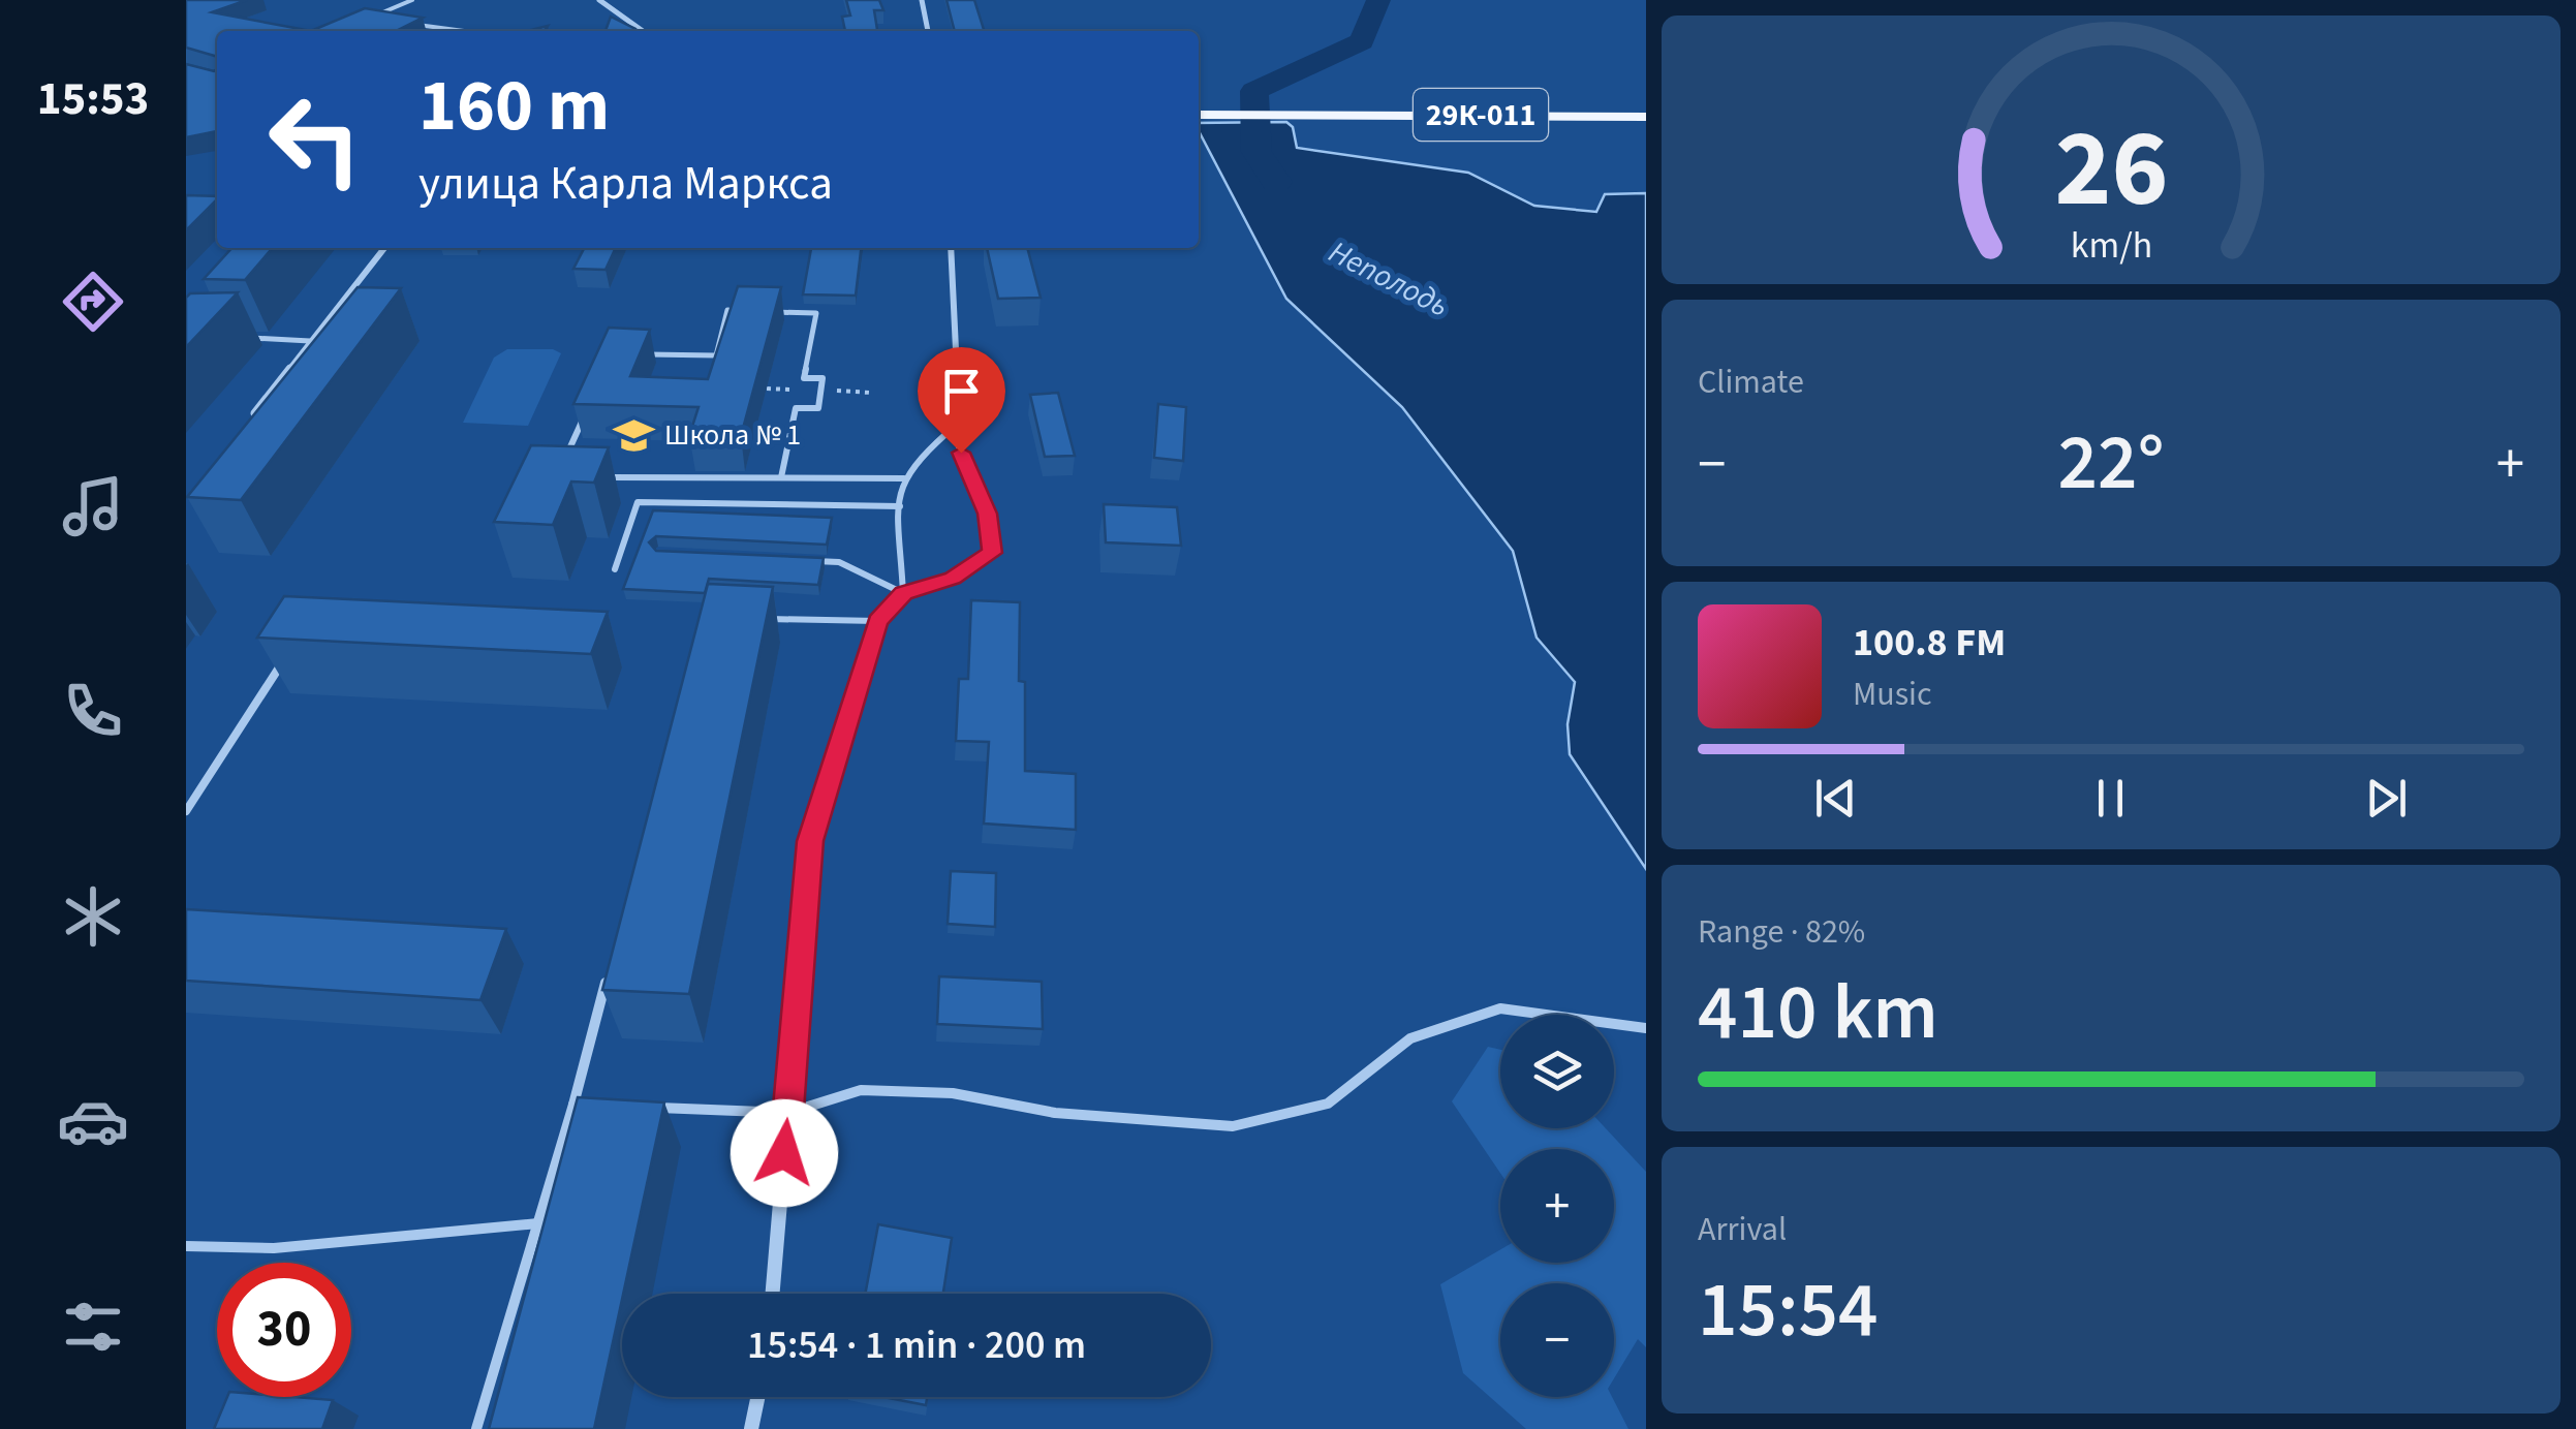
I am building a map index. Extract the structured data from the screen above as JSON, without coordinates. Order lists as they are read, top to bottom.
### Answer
{
  "streets": {
    "main road": ["29К-011"]
  },
  "water": ["Неполодь"],
  "places": {
    "school or university": ["Школа № 1"]
  },
  "page": {
    "tabs": "15:53",
    "turn": ["160 m", "улица Карла Маркса"],
    "tile": [
      "Climate",
      ["Range · 82%", "410 km"],
      ["Arrival", "15:54"]
    ],
    "heat": ["−", "22°", "+"],
    "song": ["100.8 FM", "Music"],
    "map_buttons": ["+", "−"],
    "limit": "30",
    "trip": "15:54 · 1 min · 200 m",
    "gauge": ["26", "km/h"]
  }
}
